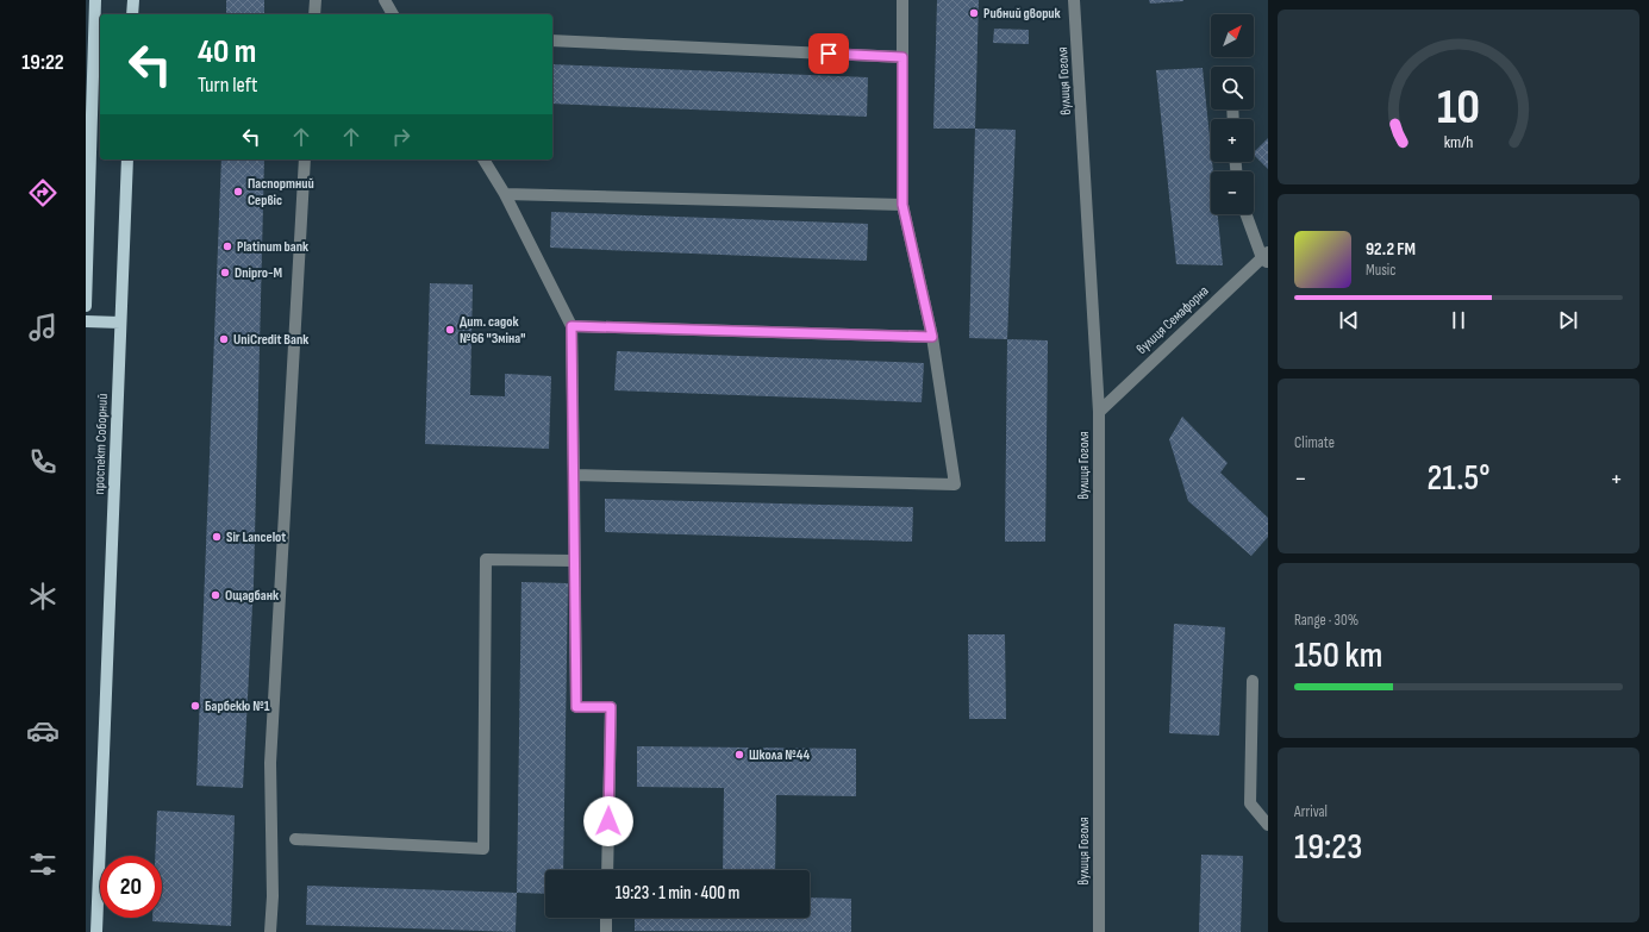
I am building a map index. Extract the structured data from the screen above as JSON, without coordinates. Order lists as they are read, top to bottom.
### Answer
{
  "streets": {
    "main road": ["проспект Соборний"],
    "street": ["вулиця Гоголя", "вулиця Семафорна"]
  },
  "crossings": [
    ["вулиця Гоголя", "вулиця Семафорна"]
  ],
  "places": [
    "Рибний дворик",
    "Паспортний Сервіс",
    "Platinum bank",
    "Dnipro-M",
    "Дит. садок №66 \"Зміна\"",
    "UniCredit Bank",
    "Sir Lancelot",
    "Ощадбанк",
    "Барбекю №1",
    "Школа №44"
  ],
  "north": "top right",
  "page": {
    "tabs": "19:22",
    "map_buttons": ["+", "−"],
    "turn": ["40 m", "Turn left"],
    "song": ["92.2 FM", "Music"],
    "tile": [
      "Climate",
      ["Range · 30%", "150 km"],
      ["Arrival", "19:23"]
    ],
    "heat": ["−", "21.5°", "+"],
    "limit": "20",
    "trip": "19:23 · 1 min · 400 m",
    "gauge": ["10", "km/h"]
  }
}
